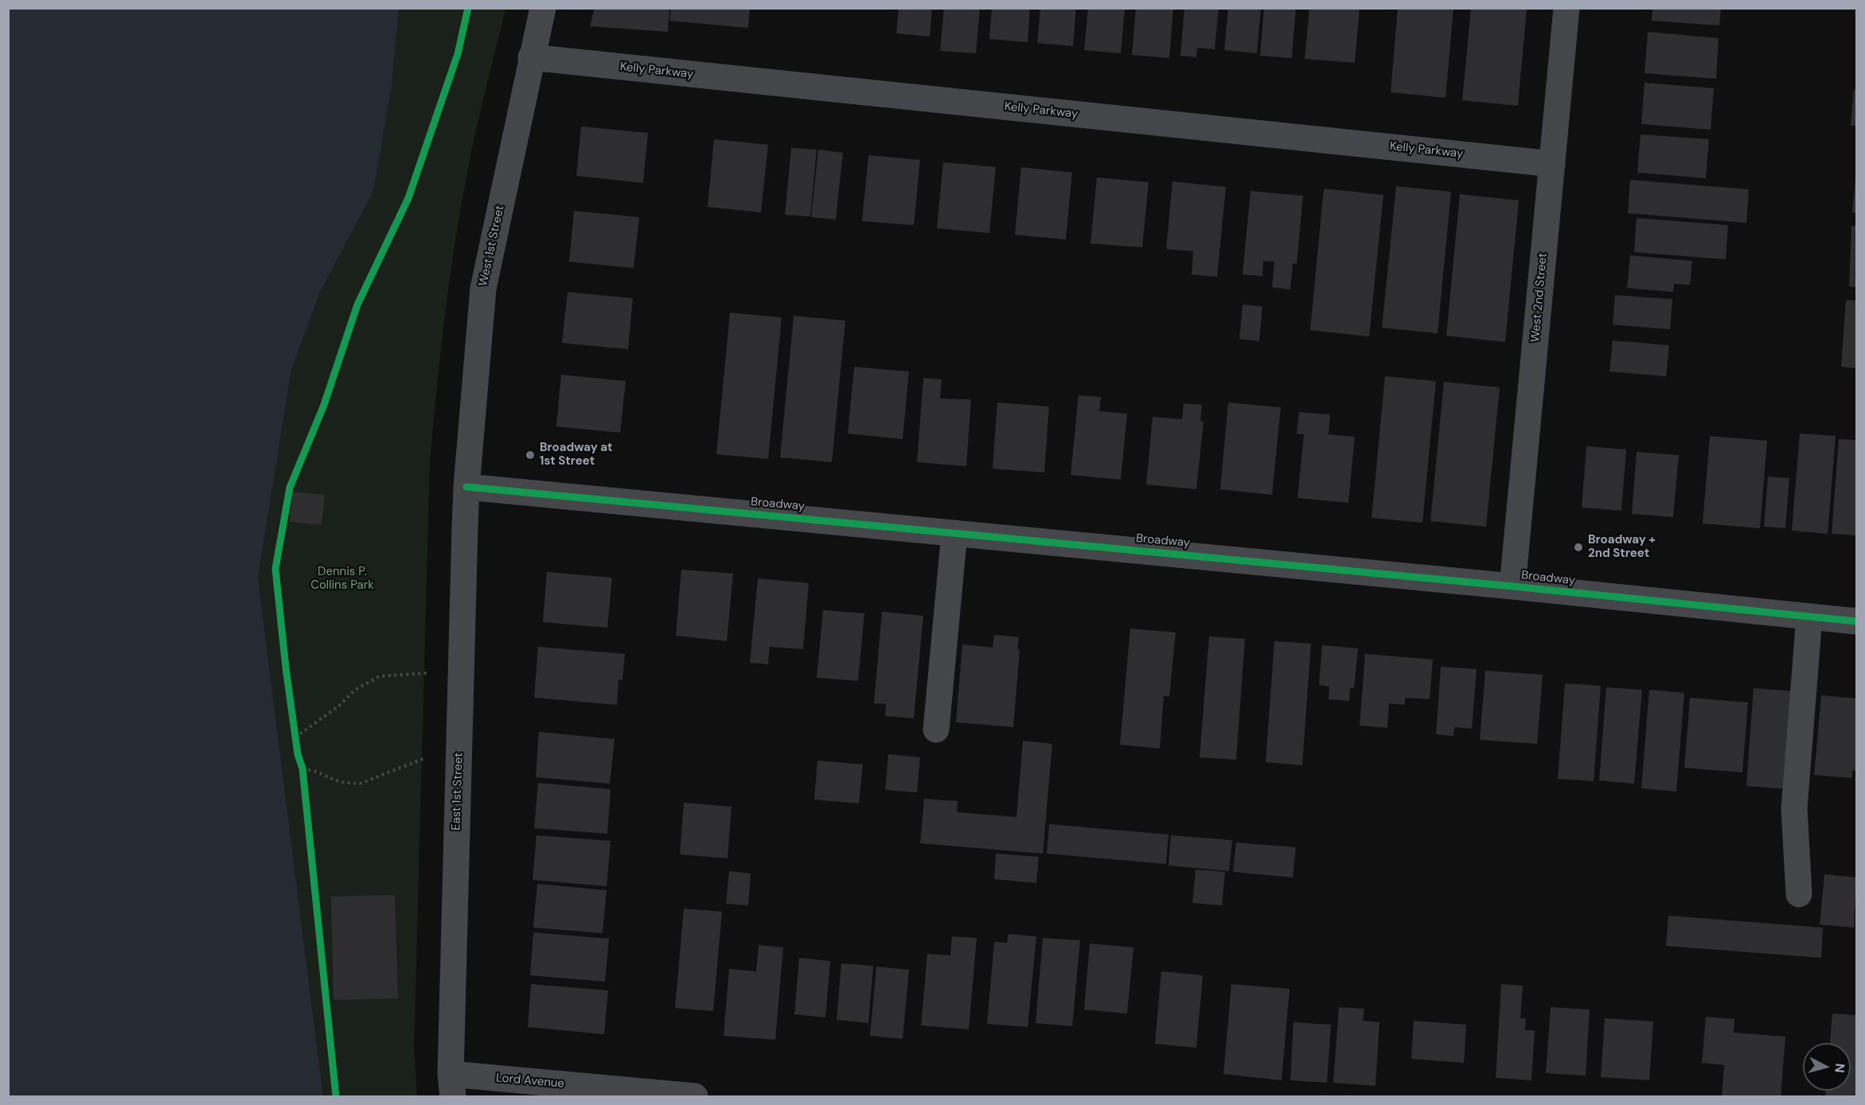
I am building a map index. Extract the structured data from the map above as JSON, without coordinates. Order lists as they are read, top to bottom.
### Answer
{
  "streets": {
    "street": [
      "Kelly Parkway",
      "West 1st Street",
      "West 2nd Street",
      "Broadway",
      "East 1st Street",
      "Lord Avenue"
    ]
  },
  "crossings": [
    ["Kelly Parkway", "West 1st Street"],
    ["Kelly Parkway", "West 2nd Street"],
    ["West 1st Street", "Broadway"],
    ["West 1st Street", "East 1st Street"],
    ["West 2nd Street", "Broadway"],
    ["Broadway", "East 1st Street"],
    ["East 1st Street", "Lord Avenue"]
  ],
  "parks": ["Dennis P. Collins Park"],
  "places": ["Broadway at 1st Street", "Broadway + 2nd Street"],
  "north": "right"
}
